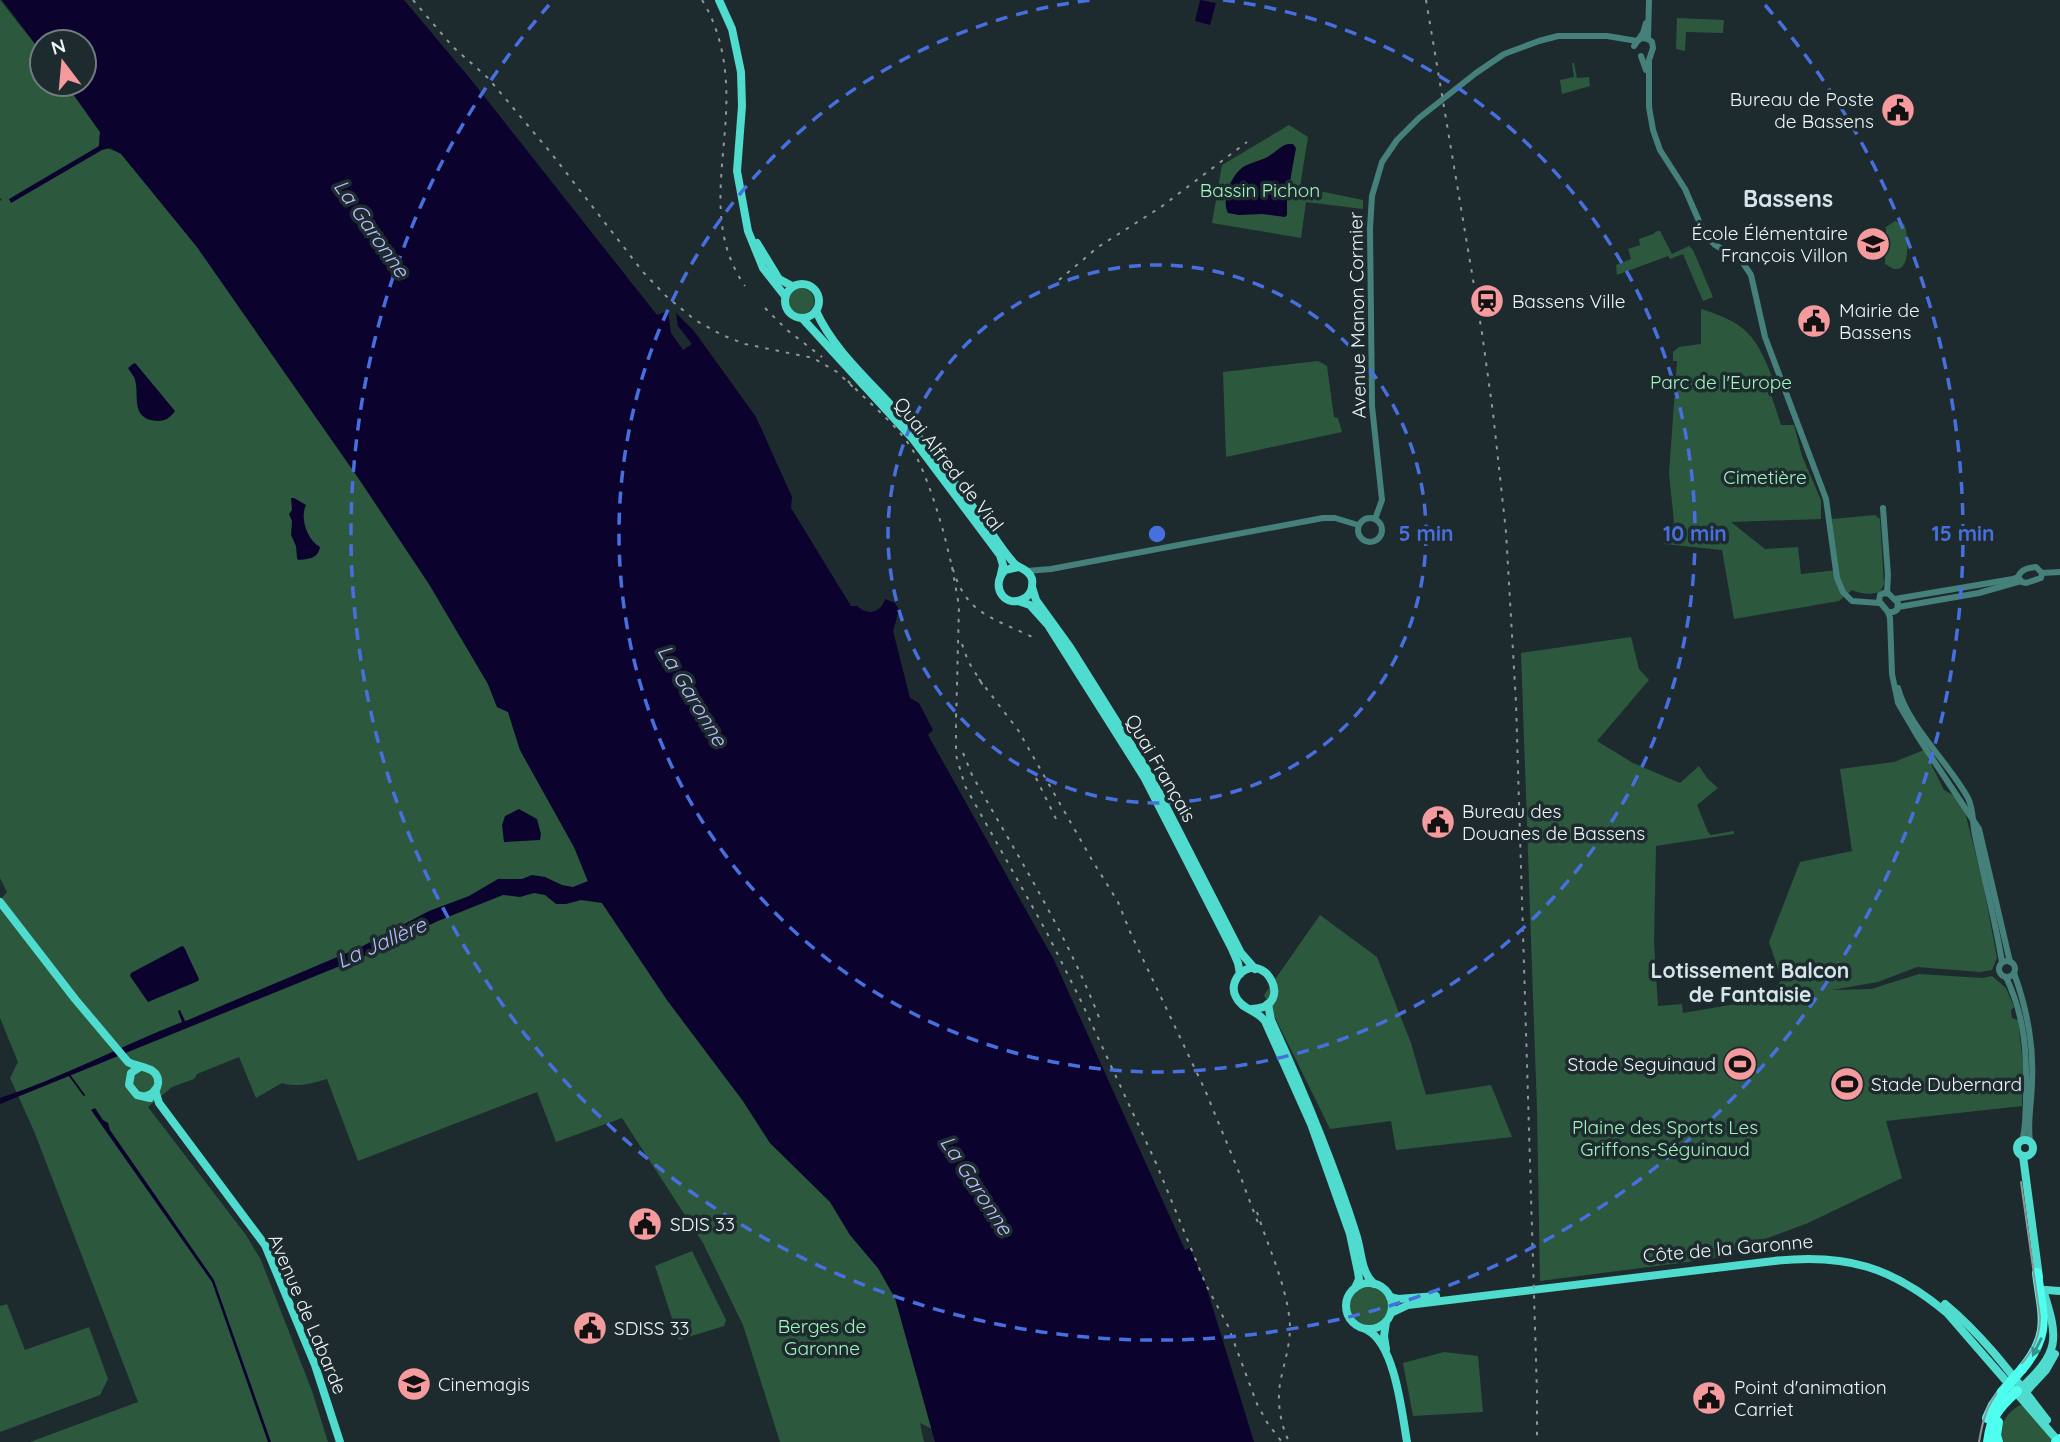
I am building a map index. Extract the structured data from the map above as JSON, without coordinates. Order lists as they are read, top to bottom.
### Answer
{
  "streets": {
    "main road": [
      "Quai Alfred de Vial",
      "Quai Français",
      "Côte de la Garonne",
      "Avenue de Labarde"
    ],
    "street": ["Avenue Manon Cormier"]
  },
  "crossings": [
    ["Quai Alfred de Vial", "Quai Français"]
  ],
  "districts": ["Bassens", "Lotissement Balcon de Fantaisie"],
  "water": ["La Garonne", "La Jallère"],
  "parks": [
    "Bassin Pichon",
    "Parc de l'Europe",
    "Cimetière",
    "Plaine des Sports Les Griffons-Séguinaud",
    "Berges de Garonne"
  ],
  "places": {
    "public building": [
      "Bureau de Poste de Bassens",
      "Mairie de Bassens",
      "Bureau des Douanes de Bassens",
      "SDIS 33",
      "SDISS 33",
      "Point d'animation Carriet"
    ],
    "school or university": ["École Élémentaire François Villon", "Cinemagis"],
    "station": ["Bassens Ville"],
    "sports": ["Stade Seguinaud", "Stade Dubernard"]
  },
  "north": "top",
  "rings": ["5 min", "10 min", "15 min"]
}
